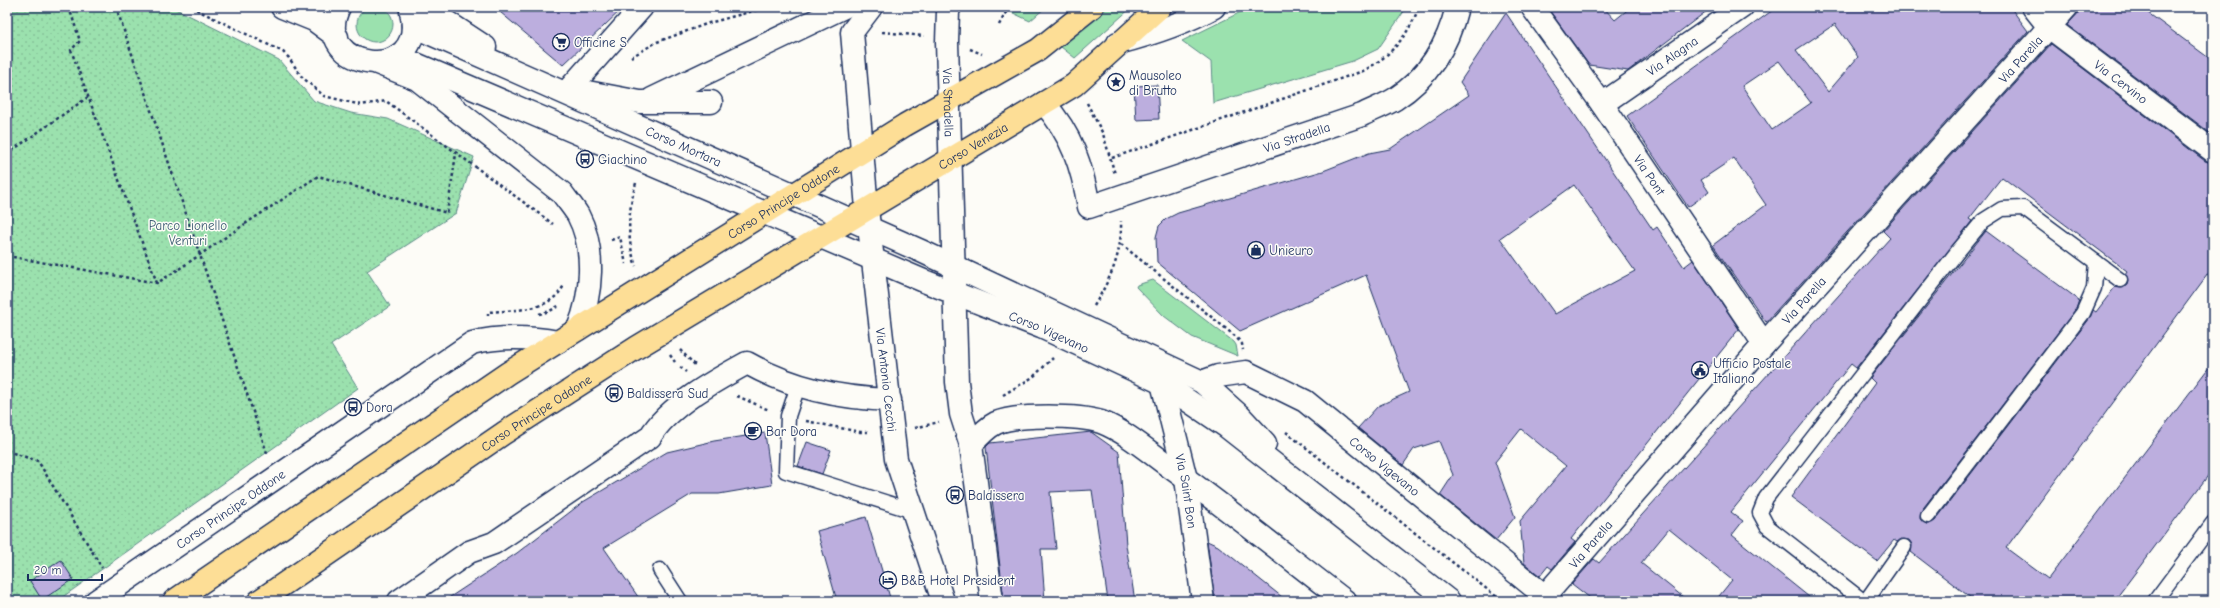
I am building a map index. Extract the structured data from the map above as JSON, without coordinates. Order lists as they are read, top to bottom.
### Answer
{
  "streets": {
    "main road": ["Corso Venezia", "Corso Principe Oddone"],
    "street": [
      "Via Alagna",
      "Via Parella",
      "Via Cervino",
      "Via Stradella",
      "Corso Mortara",
      "Via Pont",
      "Corso Vigevano",
      "Via Antonio Cecchi",
      "Via Saint Bon"
    ]
  },
  "crossings": [
    ["Via Alagna", "Via Pont"],
    ["Via Parella", "Via Cervino"],
    ["Via Parella", "Via Pont"],
    ["Via Parella", "Corso Vigevano"],
    ["Via Stradella", "Corso Venezia"],
    ["Via Stradella", "Corso Mortara"],
    ["Via Stradella", "Corso Principe Oddone"],
    ["Via Stradella", "Corso Vigevano"],
    ["Corso Venezia", "Corso Mortara"],
    ["Corso Venezia", "Corso Principe Oddone"],
    ["Corso Venezia", "Corso Vigevano"],
    ["Corso Venezia", "Via Antonio Cecchi"],
    ["Corso Mortara", "Corso Principe Oddone"],
    ["Corso Mortara", "Corso Vigevano"],
    ["Corso Mortara", "Via Antonio Cecchi"],
    ["Corso Principe Oddone", "Corso Vigevano"],
    ["Corso Principe Oddone", "Via Antonio Cecchi"],
    ["Corso Vigevano", "Via Antonio Cecchi"],
    ["Corso Vigevano", "Via Saint Bon"]
  ],
  "parks": ["Parco Lionello Venturi"],
  "places": {
    "supermarket": ["Officine S"],
    "place": ["Mausoleo di Brutto"],
    "bus stop": [
      "Giachino",
      "Baldissera Sud",
      "Dora",
      "Baldissera"
    ],
    "shop": ["Unieuro"],
    "public building": ["Ufficio Postale Italiano"],
    "cafe": ["Bar Dora"],
    "hotel": ["B&B Hotel President"]
  },
  "scale_bar": "20 m"
}
